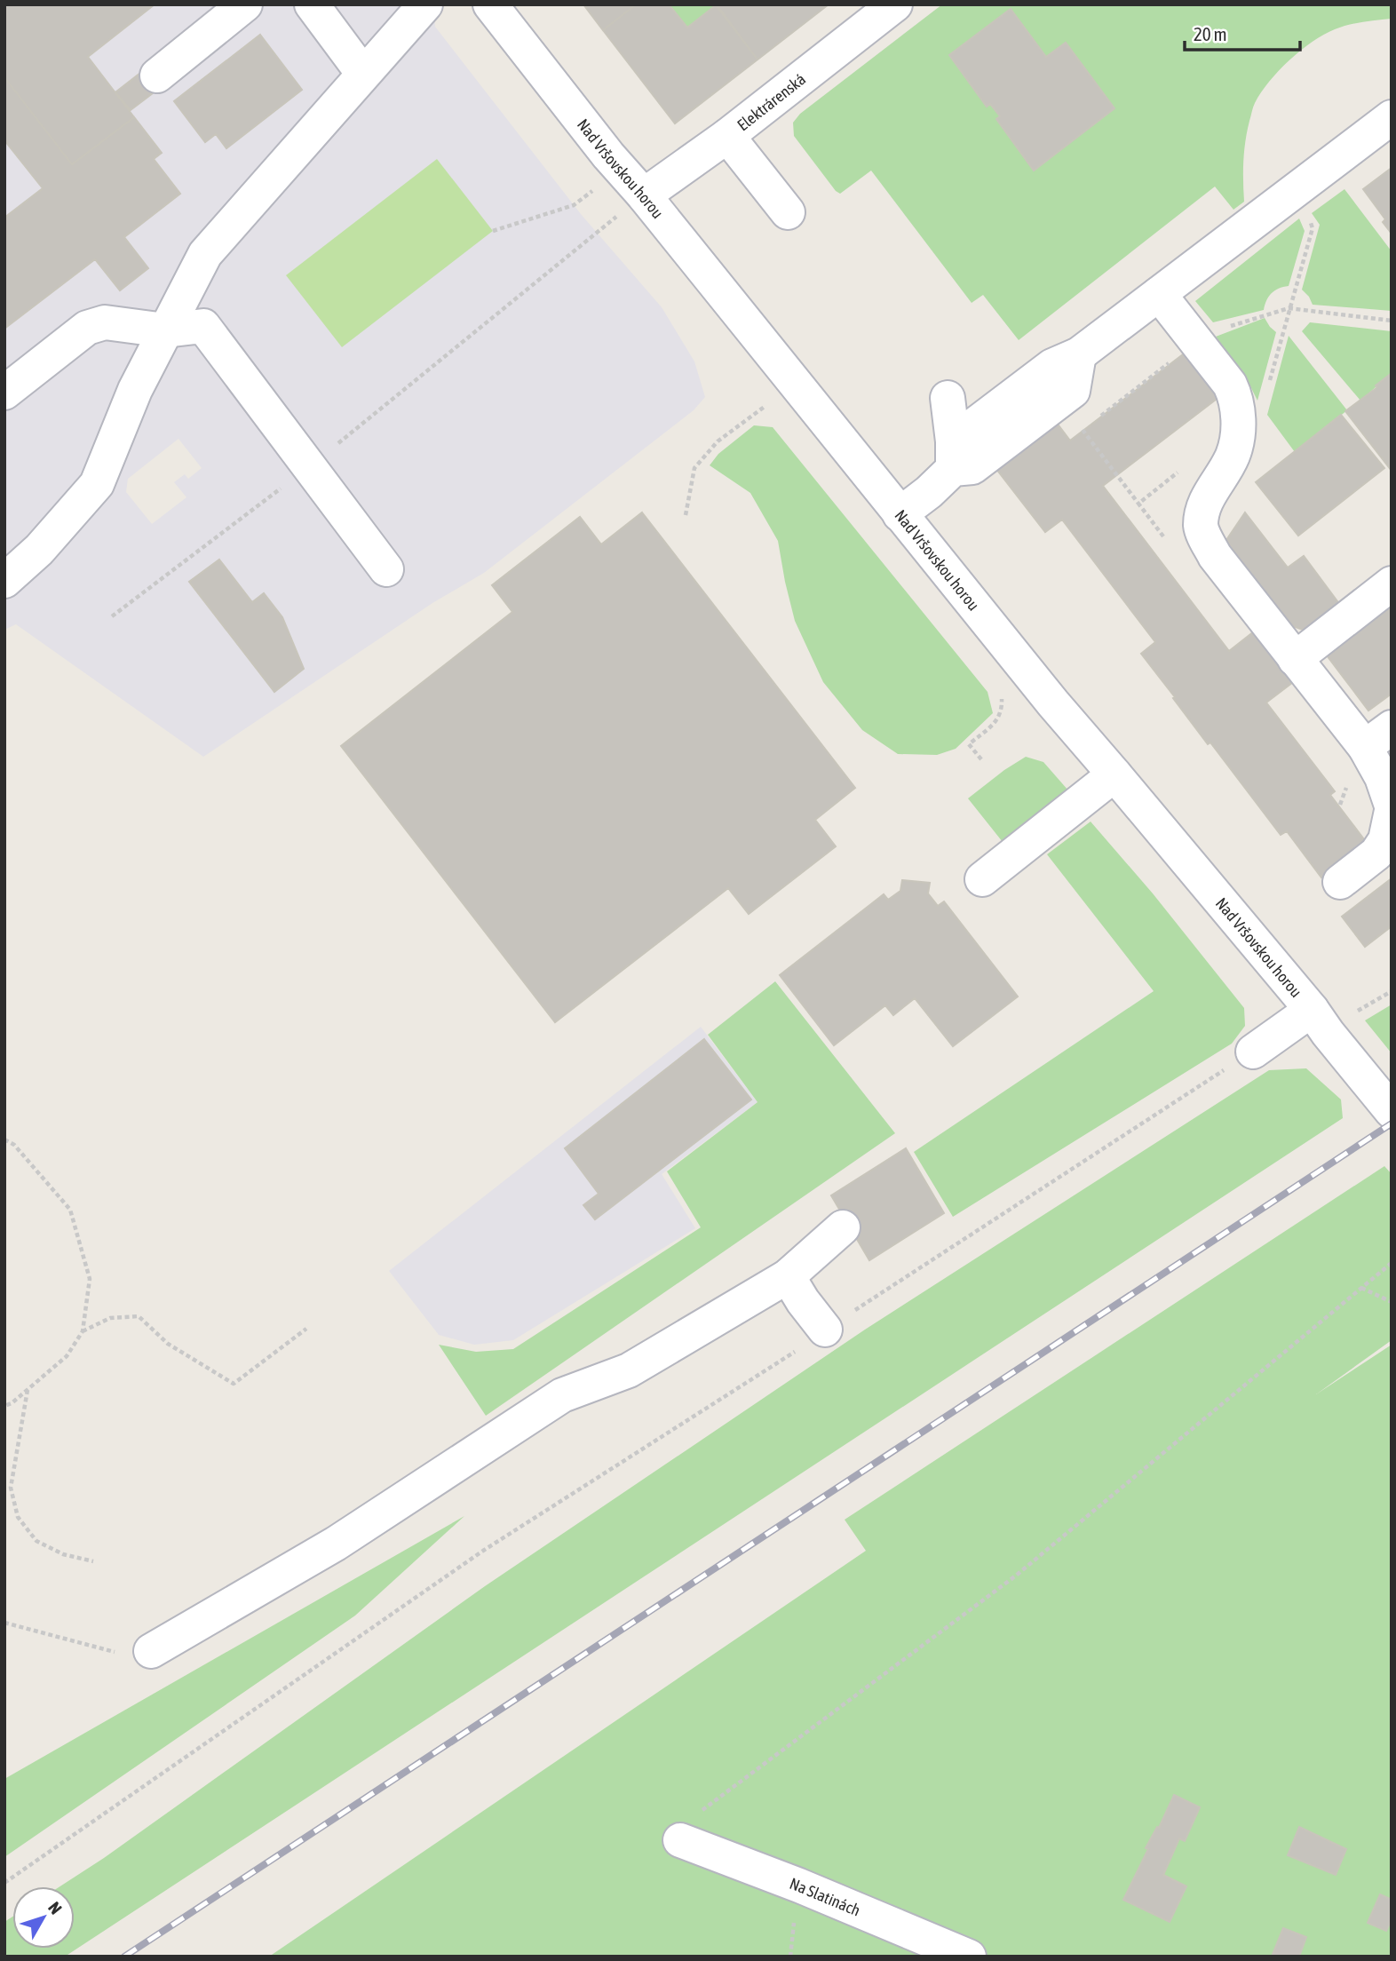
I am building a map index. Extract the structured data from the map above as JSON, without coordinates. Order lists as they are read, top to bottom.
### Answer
{
  "streets": {
    "street": ["Elektrárenská", "Nad Vršovskou horou", "Na Slatinách"]
  },
  "crossings": [
    ["Elektrárenská", "Nad Vršovskou horou"]
  ],
  "scale_bar": "20 m",
  "north": "top right"
}
